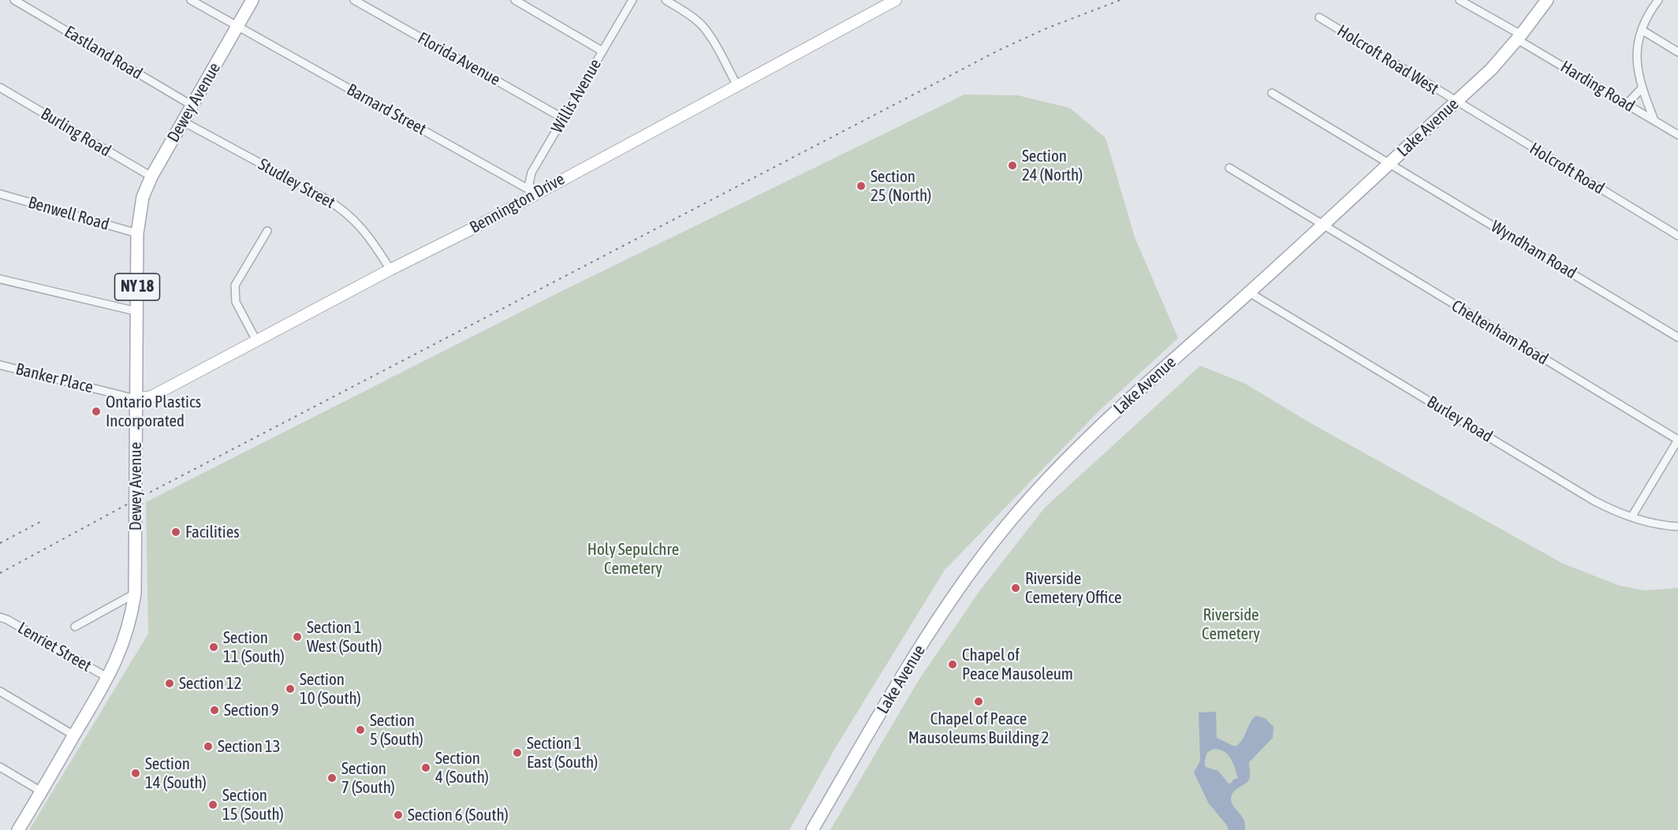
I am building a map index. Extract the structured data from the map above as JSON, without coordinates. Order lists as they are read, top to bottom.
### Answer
{
  "streets": {
    "main road": ["Dewey Avenue", "Lake Avenue", "NY 18"],
    "street": [
      "Eastland Road",
      "Florida Avenue",
      "Holcroft Road West",
      "Harding Road",
      "Willis Avenue",
      "Barnard Street",
      "Burling Road",
      "Holcroft Road",
      "Studley Street",
      "Bennington Drive",
      "Benwell Road",
      "Wyndham Road",
      "Cheltenham Road",
      "Banker Place",
      "Burley Road",
      "Lenriet Street"
    ]
  },
  "crossings": [
    ["Eastland Road", "Dewey Avenue"],
    ["Florida Avenue", "Willis Avenue"],
    ["Holcroft Road West", "Lake Avenue"],
    ["Holcroft Road West", "Holcroft Road"],
    ["Harding Road", "Lake Avenue"],
    ["Willis Avenue", "Barnard Street"],
    ["Willis Avenue", "Bennington Drive"],
    ["Dewey Avenue", "Barnard Street"],
    ["Dewey Avenue", "Burling Road"],
    ["Dewey Avenue", "Studley Street"],
    ["Dewey Avenue", "Bennington Drive"],
    ["Dewey Avenue", "Benwell Road"],
    ["Dewey Avenue", "Banker Place"],
    ["Dewey Avenue", "Lenriet Street"],
    ["Barnard Street", "Bennington Drive"],
    ["Lake Avenue", "Holcroft Road"],
    ["Lake Avenue", "Wyndham Road"],
    ["Lake Avenue", "Cheltenham Road"],
    ["Lake Avenue", "Burley Road"],
    ["Studley Street", "Bennington Drive"],
    ["Bennington Drive", "Banker Place"]
  ],
  "parks": ["Holy Sepulchre Cemetery", "Riverside Cemetery"],
  "places": [
    "Section 24 (North)",
    "Section 25 (North)",
    "Ontario Plastics Incorporated",
    "Facilities",
    "Riverside Cemetery Office",
    "Section 1 West (South)",
    "Section 11 (South)",
    "Chapel of Peace Mausoleum",
    "Section 12",
    "Section 10 (South)",
    "Chapel of Peace Mausoleums Building 2",
    "Section 9",
    "Section 5 (South)",
    "Section 13",
    "Section 1 East (South)",
    "Section 4 (South)",
    "Section 14 (South)",
    "Section 7 (South)",
    "Section 15 (South)",
    "Section 6 (South)"
  ]
}
